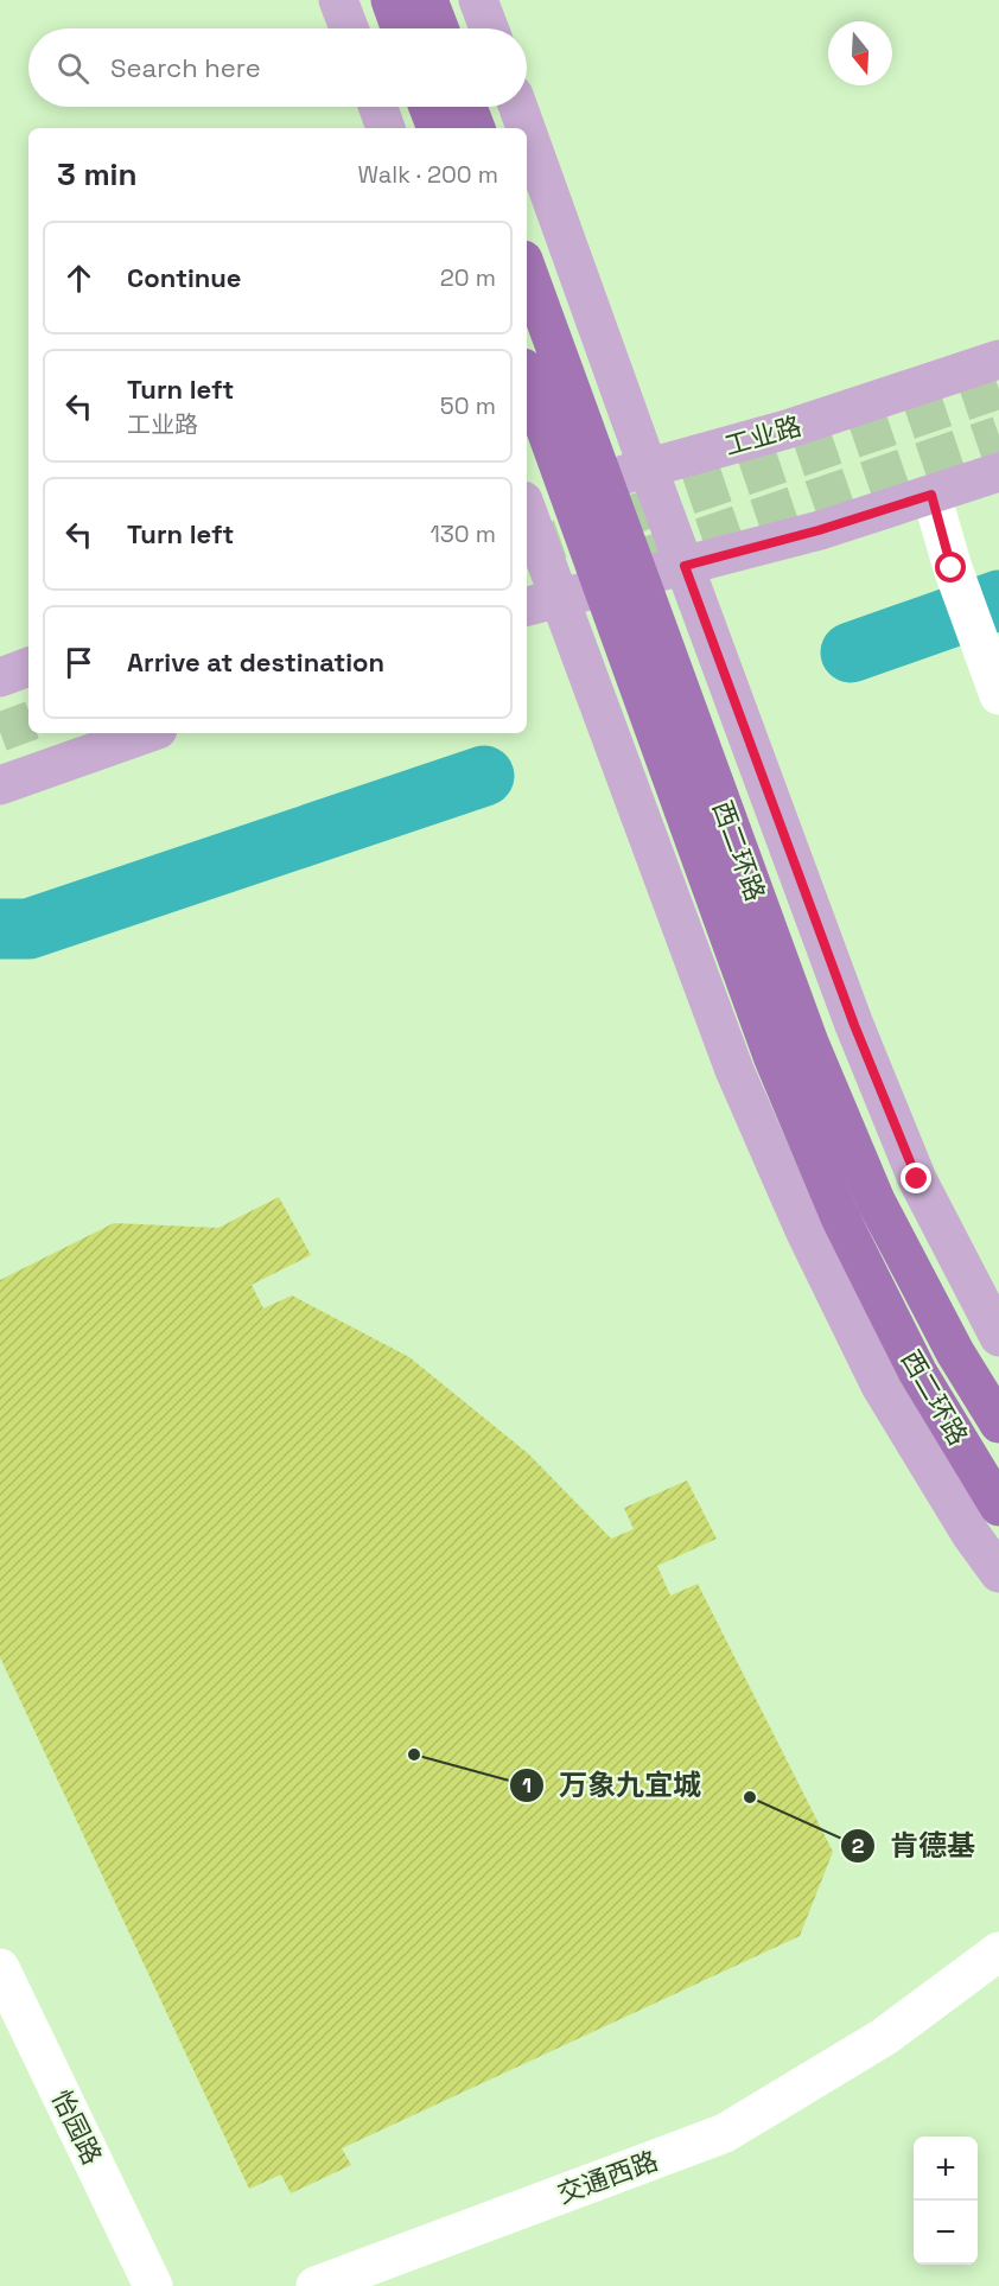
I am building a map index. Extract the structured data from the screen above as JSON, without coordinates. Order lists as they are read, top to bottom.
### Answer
{
  "streets": {
    "highway": ["西二环路"],
    "main road": ["工业路"],
    "street": ["怡园路", "交通西路"]
  },
  "places": ["万象九宜城", "肯德基"],
  "north": "bottom",
  "page": {
    "search": "Search here",
    "heading": ["3 min", "Walk · 200 m"],
    "list": [
      ["Continue", "20 m"],
      ["Turn left", "工业路", "50 m"],
      ["Turn left", "130 m"],
      "Arrive at destination"
    ],
    "map_buttons": ["+", "−"]
  }
}
